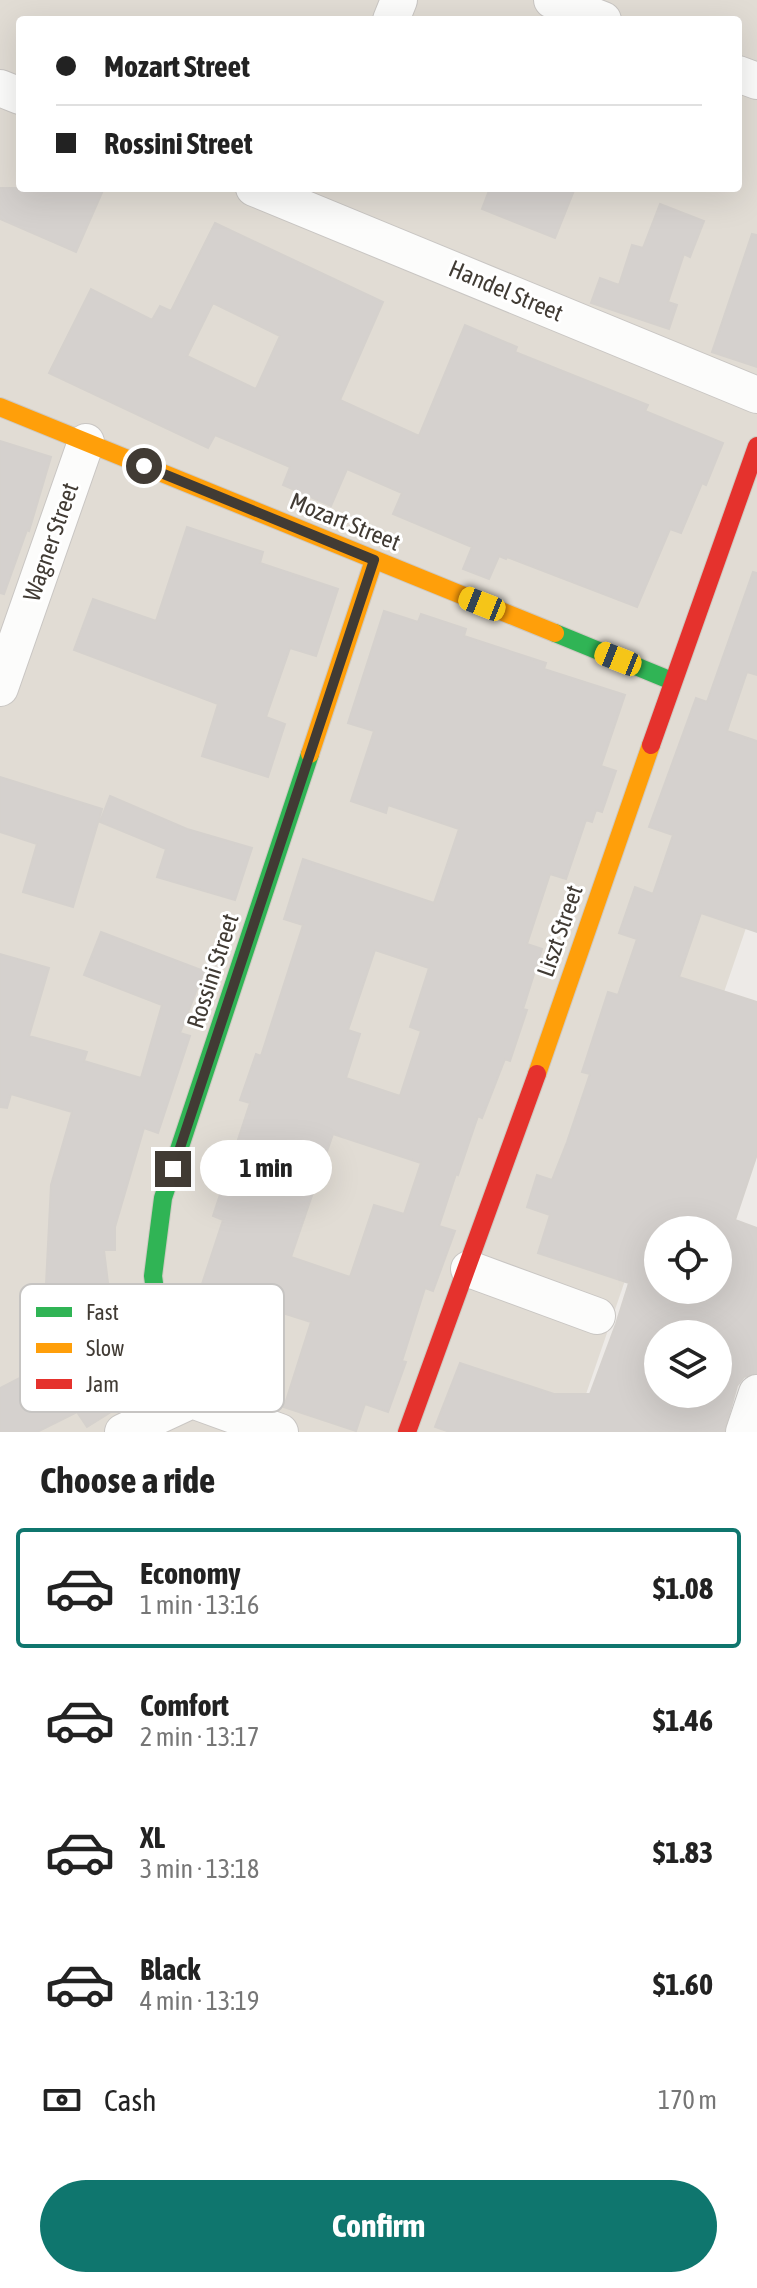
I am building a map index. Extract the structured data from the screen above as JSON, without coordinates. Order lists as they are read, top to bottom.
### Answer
{
  "streets": {
    "street": [
      "Handel Street",
      "Mozart Street",
      "Wagner Street",
      "Liszt Street",
      "Rossini Street"
    ]
  },
  "crossings": [
    ["Mozart Street", "Wagner Street"],
    ["Mozart Street", "Liszt Street"],
    ["Mozart Street", "Rossini Street"]
  ],
  "legend": ["Fast", "Slow", "Jam"],
  "page": {
    "banner": ["Mozart Street", "Rossini Street"],
    "bubble": "1 min",
    "heading": "Choose a ride",
    "list": [
      {
        "name": "Economy",
        "note": "1 min · 13:16",
        "value": "$1.08"
      },
      {
        "name": "Comfort",
        "note": "2 min · 13:17",
        "value": "$1.46"
      },
      {
        "name": "XL",
        "note": "3 min · 13:18",
        "value": "$1.83"
      },
      {
        "name": "Black",
        "note": "4 min · 13:19",
        "value": "$1.60"
      }
    ],
    "pay": ["Cash", "170 m"],
    "buttons": "Confirm"
  }
}
